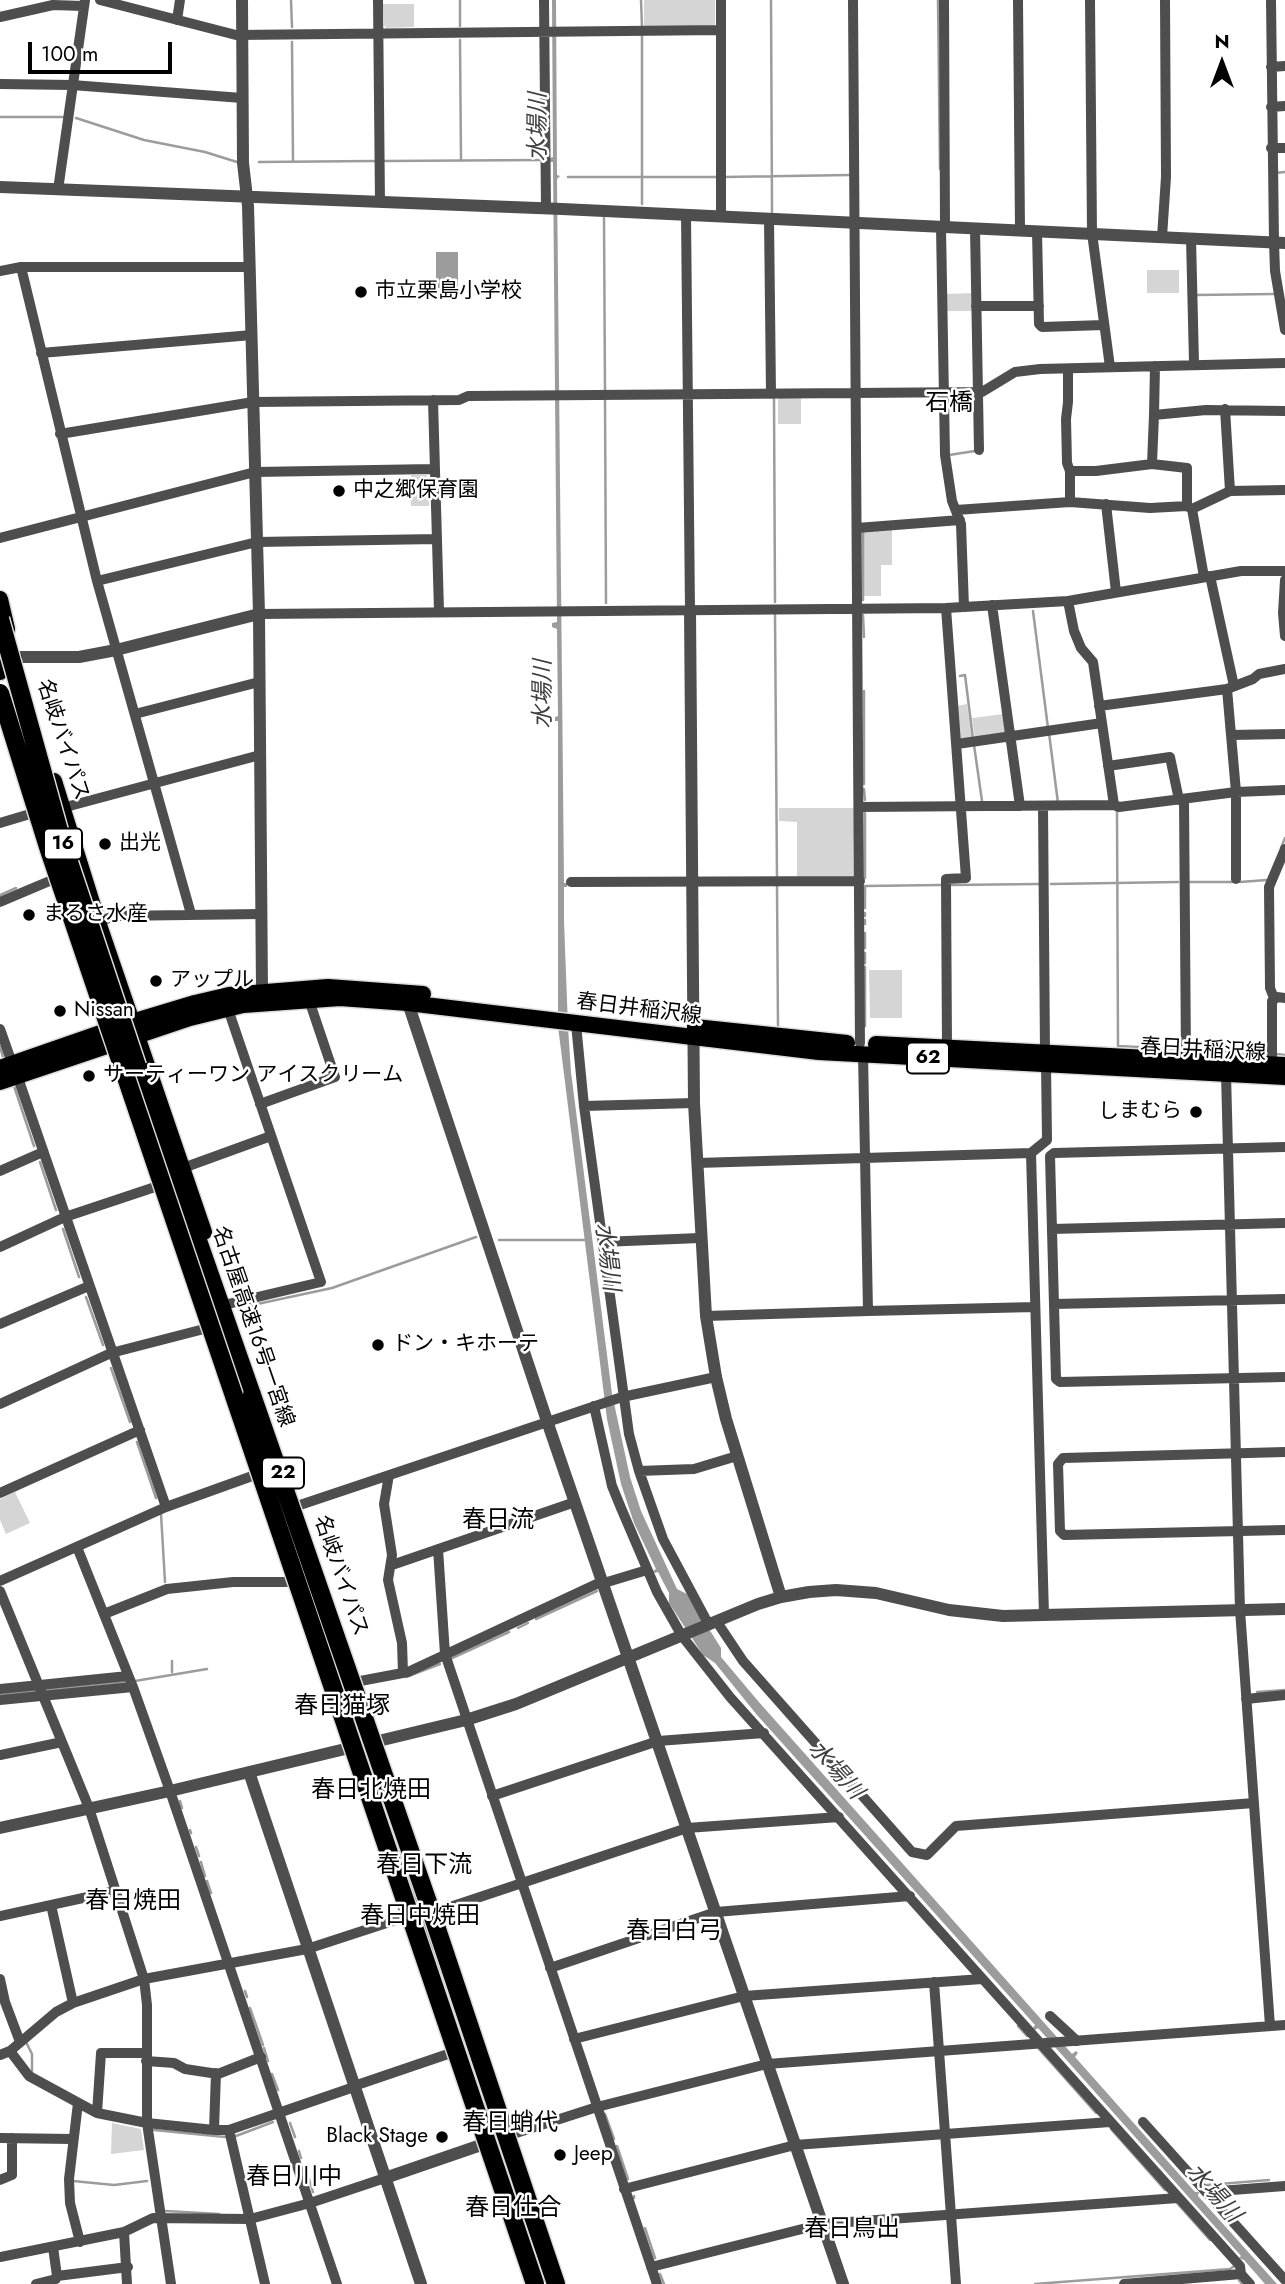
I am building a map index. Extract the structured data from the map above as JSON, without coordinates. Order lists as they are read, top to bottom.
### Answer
{
  "streets": {
    "highway": ["16", "名古屋高速16号一宮線"],
    "main road": [
      "名岐バイパス",
      "春日井稲沢線",
      "62",
      "22"
    ]
  },
  "crossings": [
    ["名岐バイパス", "春日井稲沢線"],
    ["春日井稲沢線", "22"],
    ["名古屋高速16号一宮線", "22"]
  ],
  "districts": [
    "石橋",
    "春日流",
    "春日猫塚",
    "春日北焼田",
    "春日下流",
    "春日焼田",
    "春日中焼田",
    "春日白弓",
    "春日蛸代",
    "春日川中",
    "春日仕合",
    "春日鳥出"
  ],
  "water": ["水場川"],
  "places": [
    "市立栗島小学校",
    "中之郷保育園",
    "出光",
    "まるさ水産",
    "アップル",
    "Nissan",
    "サーティーワン アイスクリーム",
    "しまむら",
    "ドン・キホーテ",
    "Black Stage",
    "Jeep"
  ],
  "scale_bar": "100 m",
  "north": "top"
}
